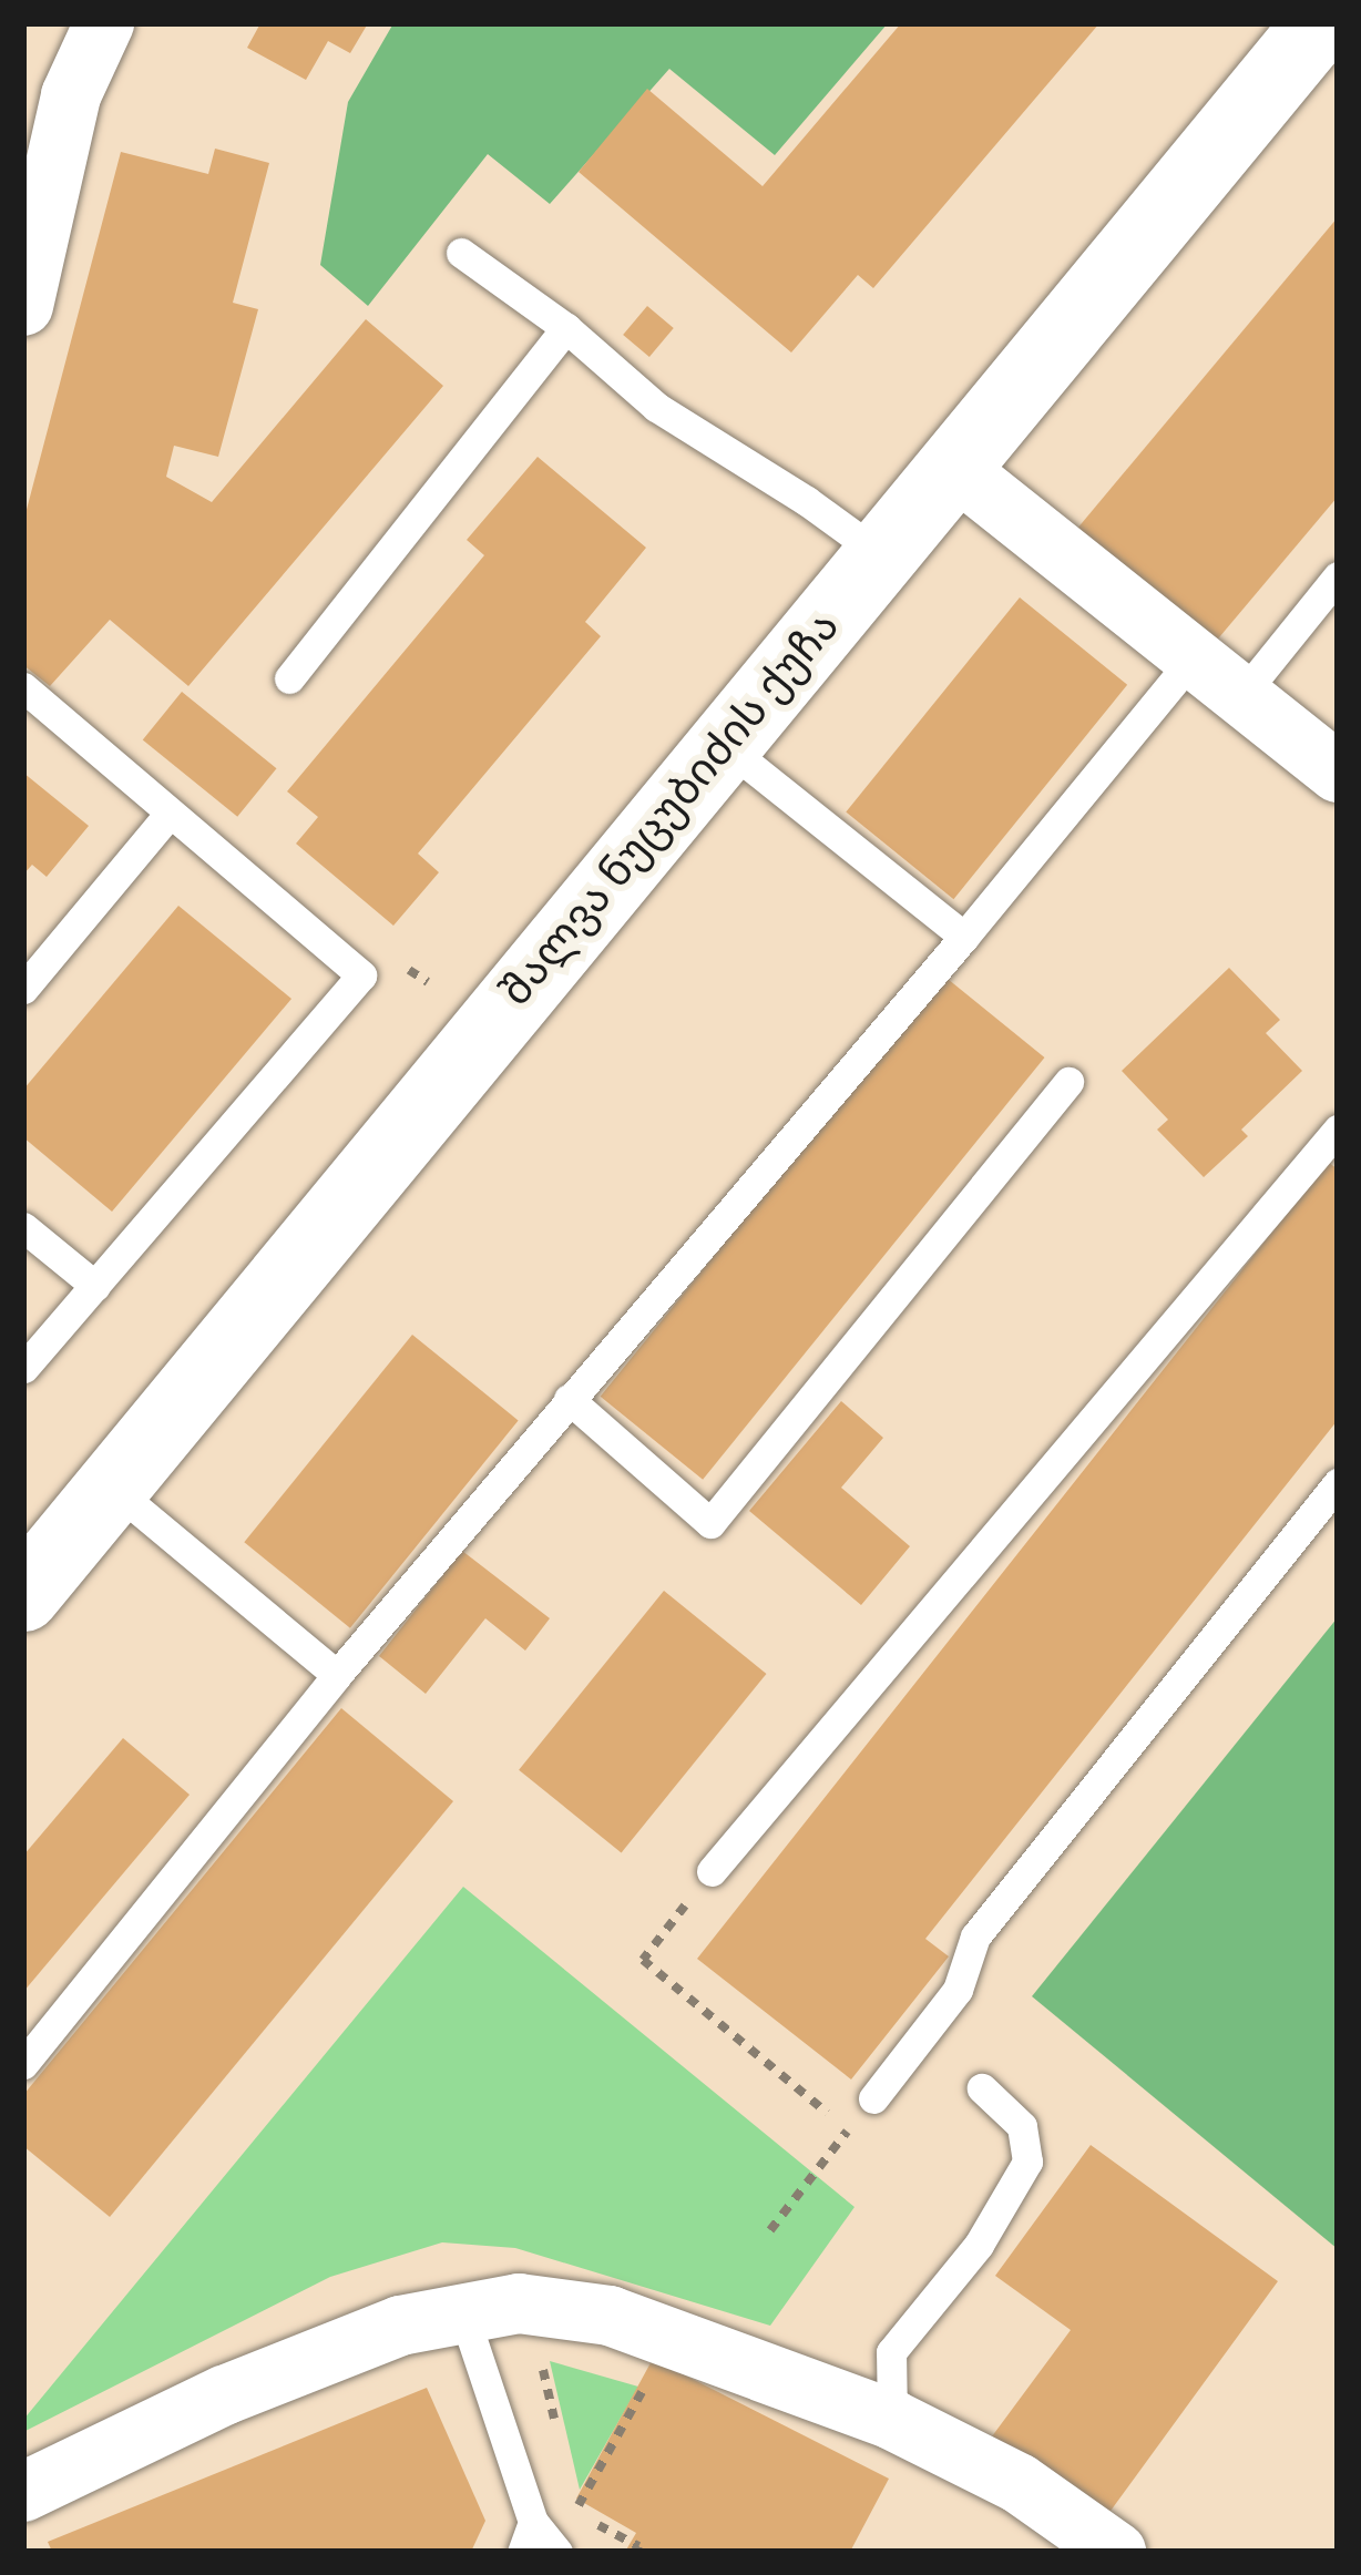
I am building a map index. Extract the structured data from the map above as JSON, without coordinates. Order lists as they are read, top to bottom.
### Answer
{
  "streets": {
    "main road": ["შალვა ნუცუბიძის ქუჩა"]
  }
}
